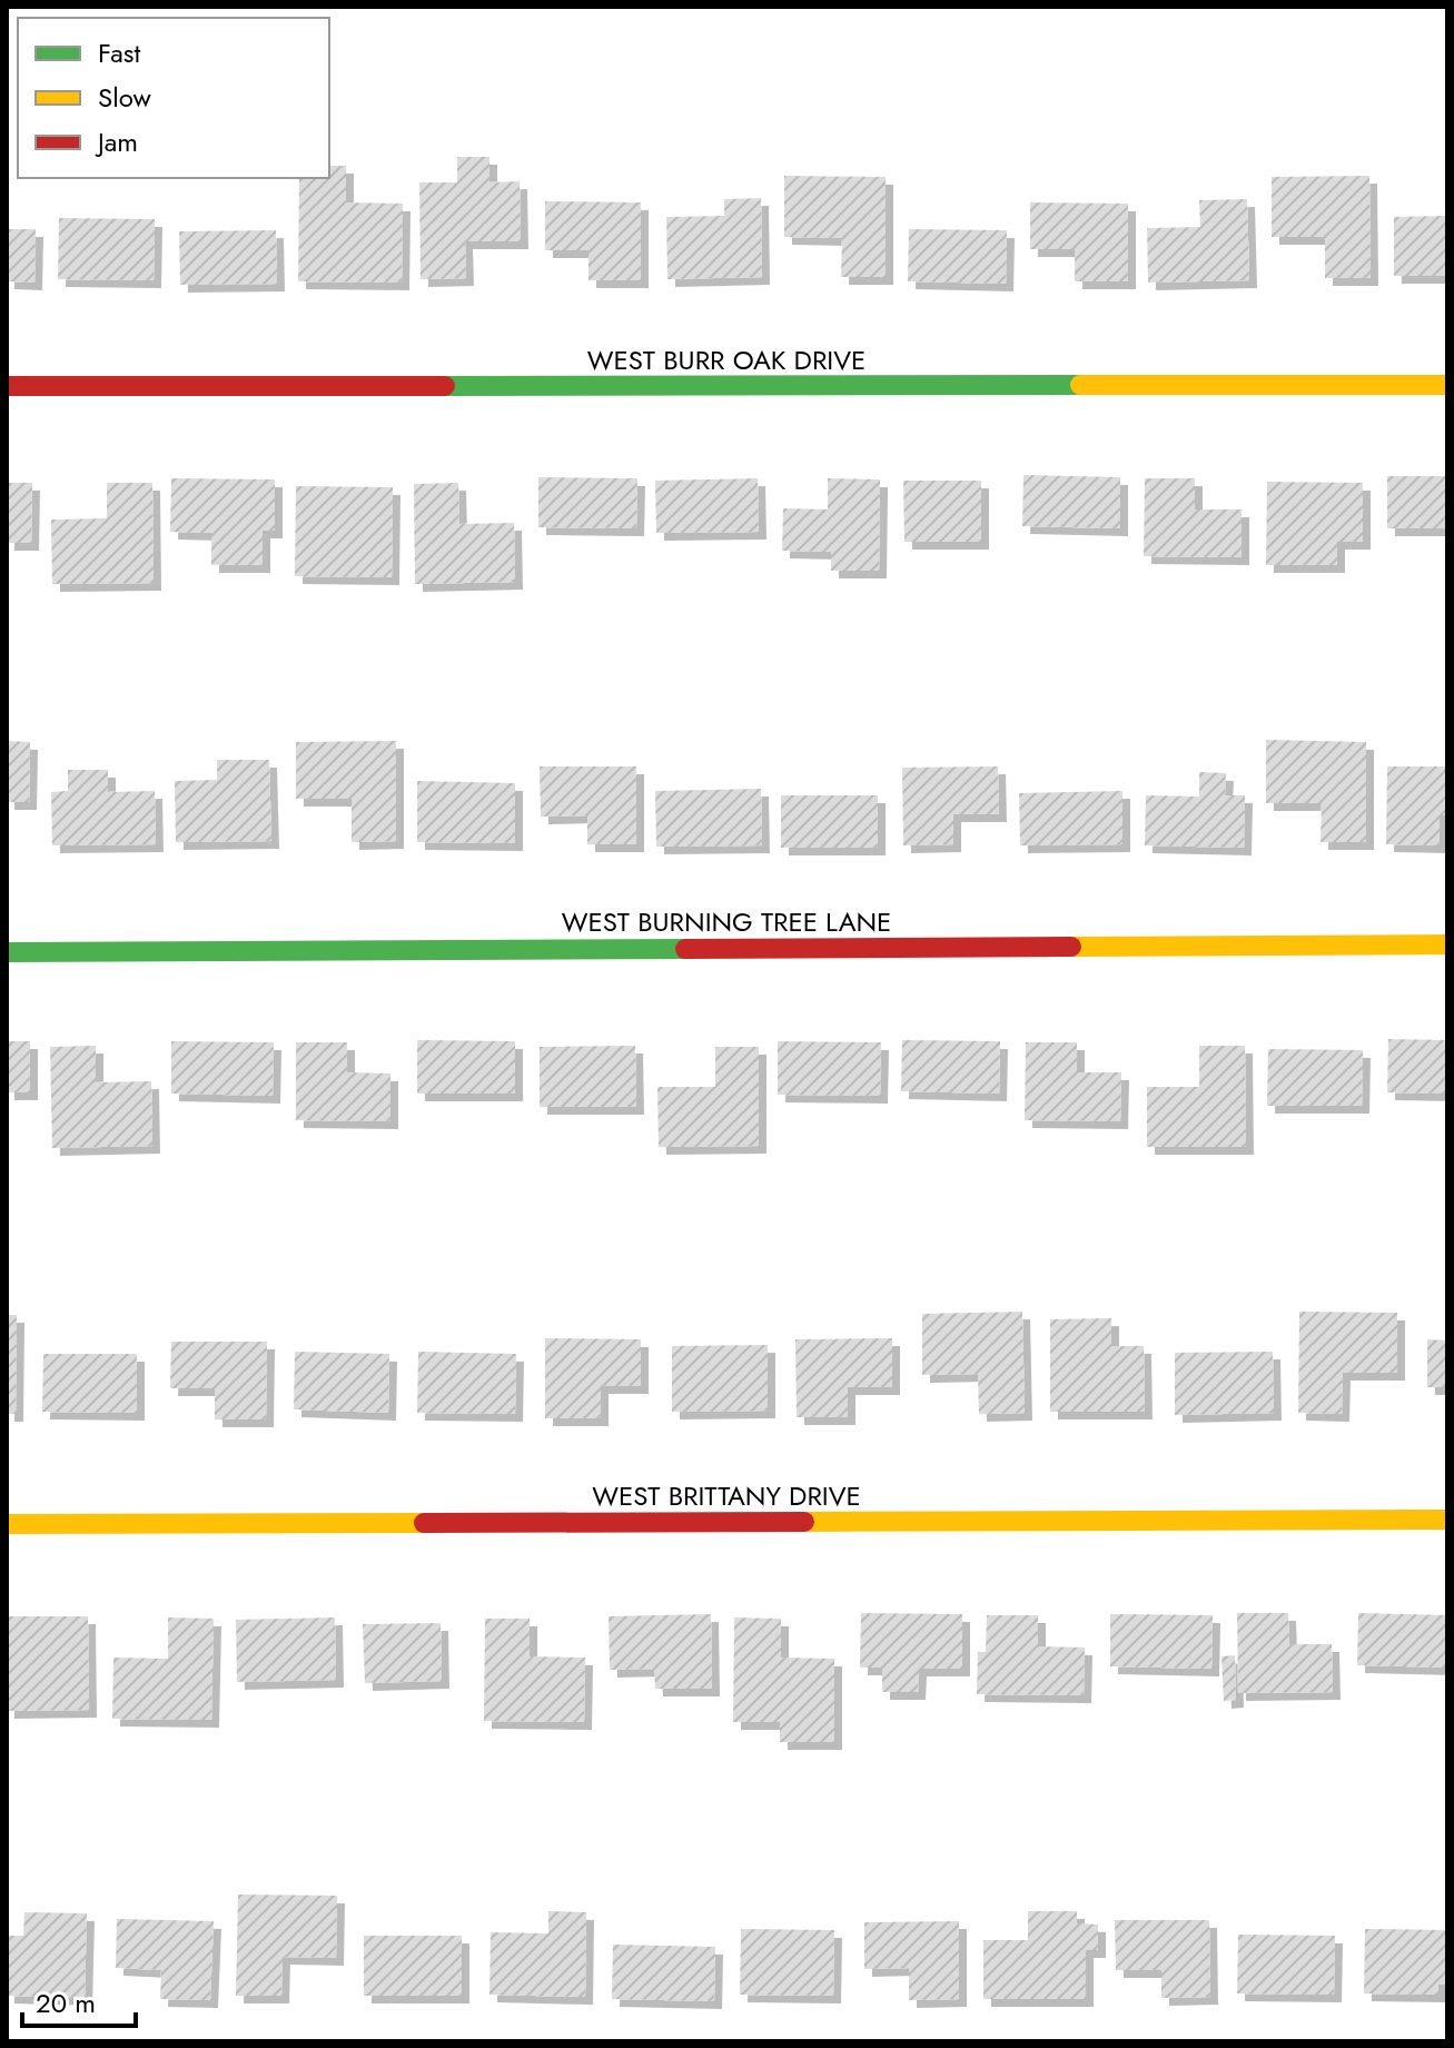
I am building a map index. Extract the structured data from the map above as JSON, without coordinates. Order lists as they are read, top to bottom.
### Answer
{
  "streets": {
    "street": ["WEST BURR OAK DRIVE", "WEST BURNING TREE LANE", "WEST BRITTANY DRIVE"]
  },
  "legend": ["Fast", "Slow", "Jam"],
  "scale_bar": "20 m"
}
